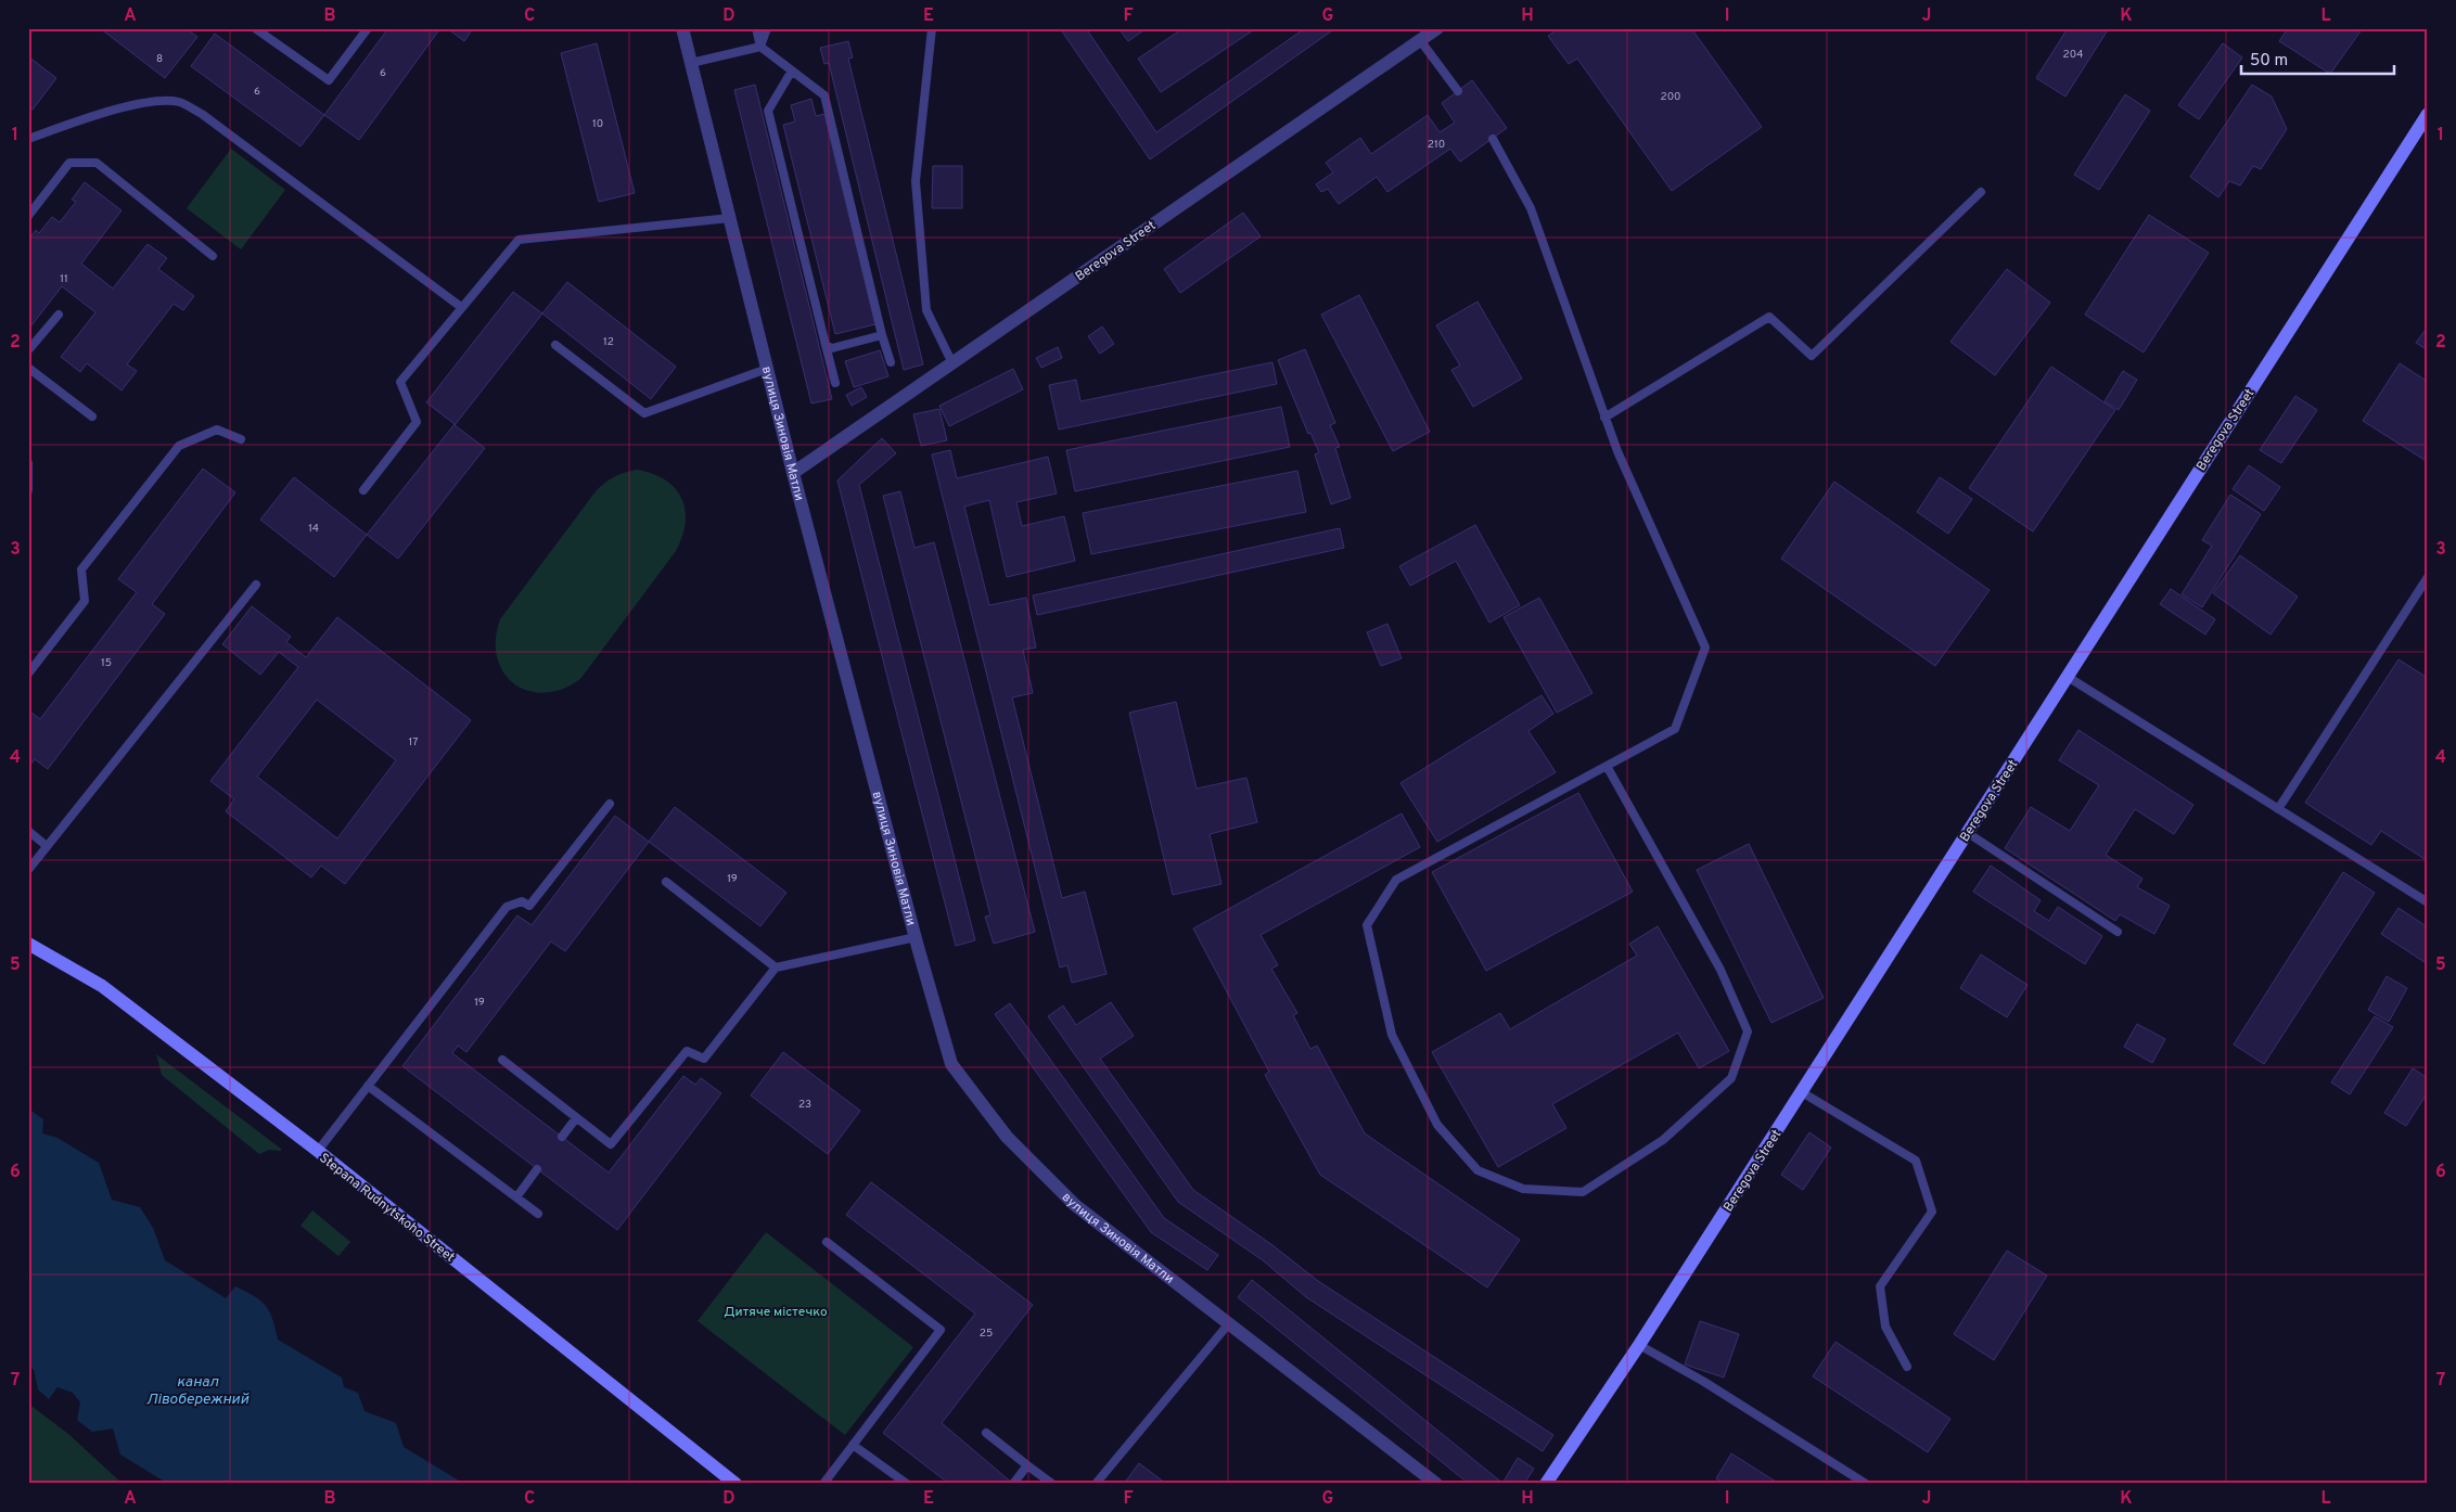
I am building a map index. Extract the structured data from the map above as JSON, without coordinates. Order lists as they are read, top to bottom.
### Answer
{
  "streets": {
    "street": ["Beregova Street", "вулиця Зиновія Матли", "Stepana Rudnytskoho Street"]
  },
  "crossings": [
    ["Beregova Street", "вулиця Зиновія Матли"]
  ],
  "water": ["канал Лівобережний"],
  "parks": ["Дитяче містечко"],
  "house_numbers": [
    "204",
    "8",
    "6",
    "6",
    "200",
    "10",
    "210",
    "11",
    "12",
    "14",
    "15",
    "17",
    "19",
    "19",
    "23",
    "25"
  ],
  "scale_bar": "50 m",
  "grid": {
    "columns": [
      "A",
      "B",
      "C",
      "D",
      "E",
      "F",
      "G",
      "H",
      "I",
      "J",
      "K",
      "L"
    ],
    "rows": [
      "1",
      "2",
      "3",
      "4",
      "5",
      "6",
      "7"
    ]
  }
}
